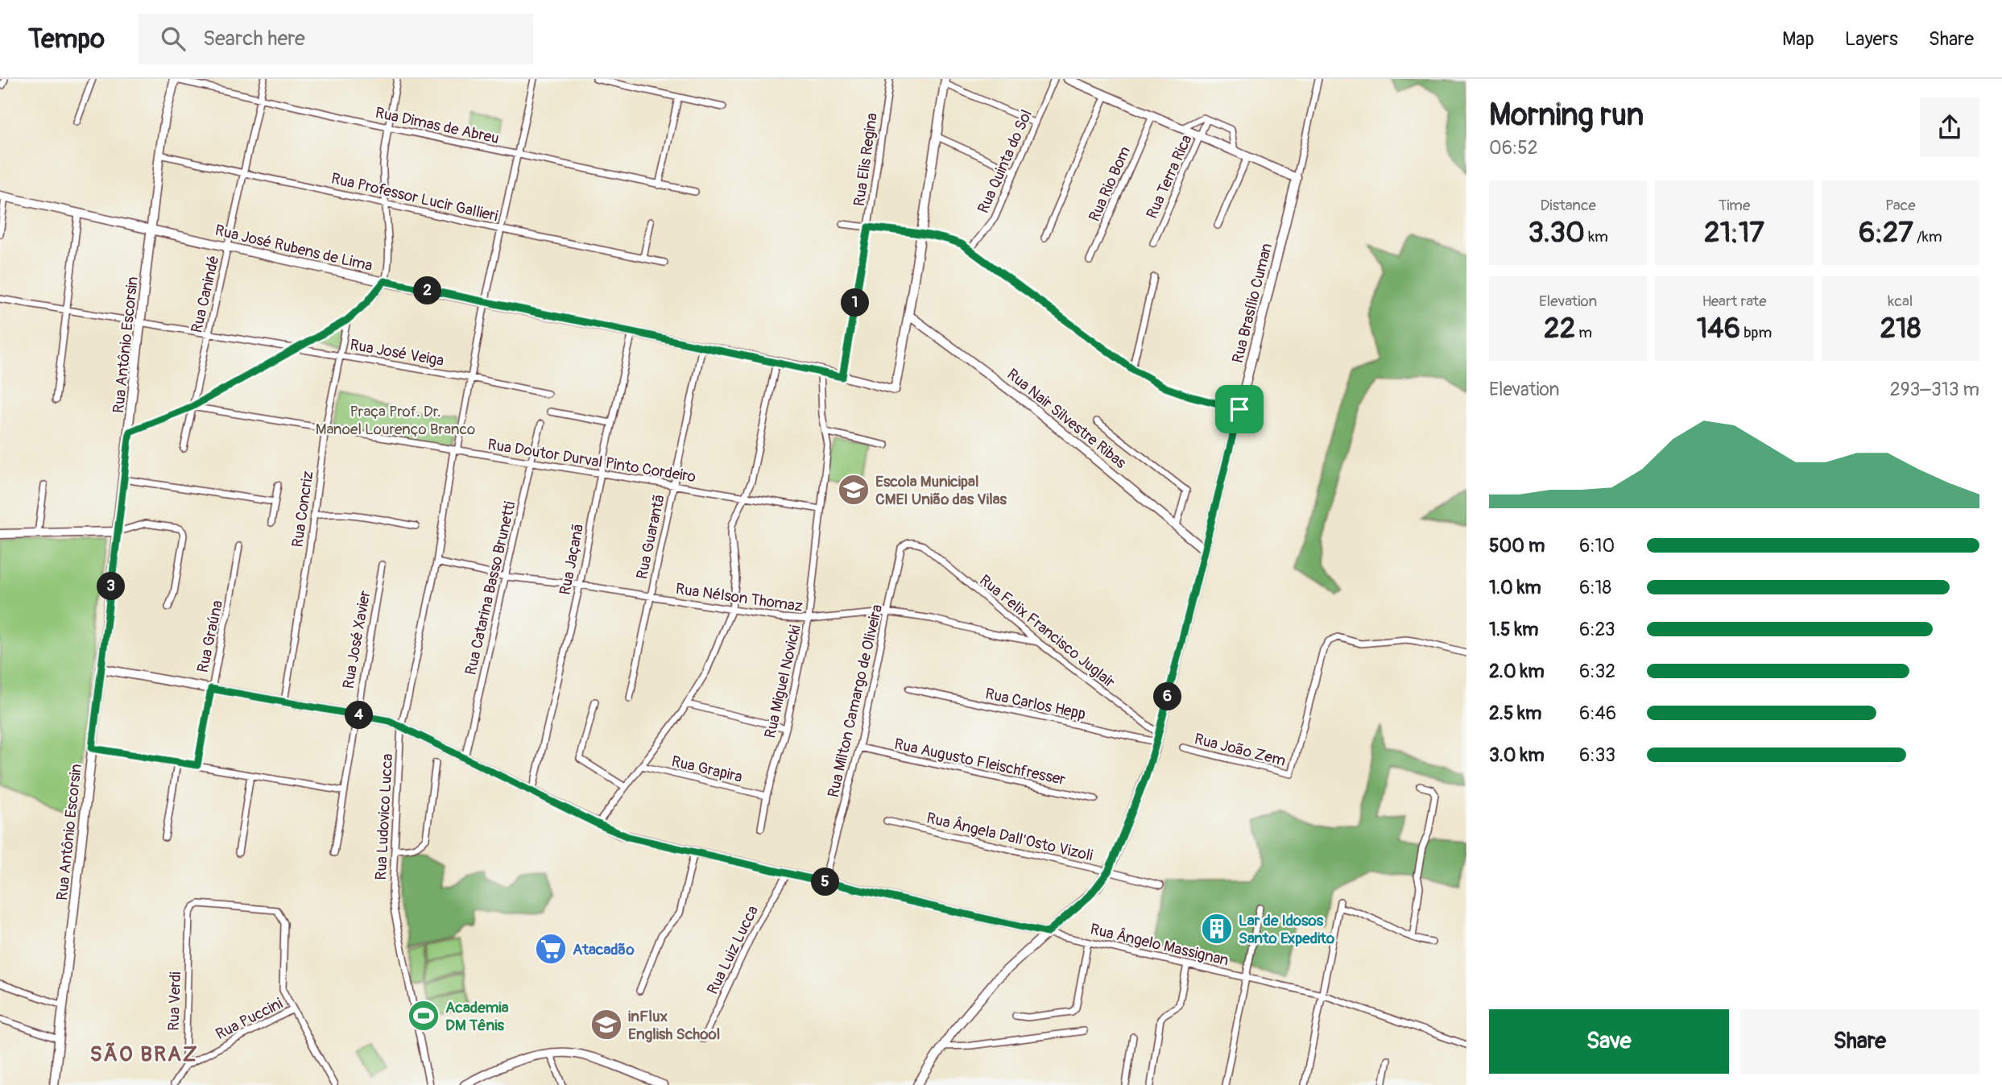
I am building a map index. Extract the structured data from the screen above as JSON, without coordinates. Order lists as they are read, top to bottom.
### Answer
{
  "streets": {
    "street": [
      "Rua Dimas de Abreu",
      "Rua Elis Regina",
      "Rua Quinta do Sol",
      "Rua Terra Rica",
      "Rua Rio Bom",
      "Rua Professor Lucir Gallieri",
      "Rua José Rubens de Lima",
      "Rua Canindé",
      "Rua Brasílio Cuman",
      "Rua Antônio Escorsin",
      "Rua José Veiga",
      "Rua Nair Silvestre Ribas",
      "Rua Doutor Durval Pinto Cordeiro",
      "Rua Concriz",
      "Rua Guarantã",
      "Rua Jaçanã",
      "Rua Catarina Basso Brunetti",
      "Rua Nélson Thomaz",
      "Rua Felix Francisco Juglair",
      "Rua Graúna",
      "Rua José Xavier",
      "Rua Miguel Novicki",
      "Rua Milton Camargo de Oliveira",
      "Rua Carlos Hepp",
      "Rua João Zem",
      "Rua Augusto Fleischfresser",
      "Rua Grapira",
      "Rua Ludovico Lucca",
      "Rua Ângela Dall'Osto Vizoli",
      "Rua Ângelo Massignan",
      "Rua Luiz Lucca",
      "Rua Verdi",
      "Rua Puccini"
    ]
  },
  "crossings": [
    ["Rua Dimas de Abreu", "Rua Canindé"],
    ["Rua Dimas de Abreu", "Rua Antônio Escorsin"],
    ["Rua Dimas de Abreu", "Rua Ludovico Lucca"],
    ["Rua Elis Regina", "Rua José Rubens de Lima"],
    ["Rua Professor Lucir Gallieri", "Rua Canindé"],
    ["Rua Professor Lucir Gallieri", "Rua Antônio Escorsin"],
    ["Rua Professor Lucir Gallieri", "Rua Ludovico Lucca"],
    ["Rua José Rubens de Lima", "Rua Canindé"],
    ["Rua José Rubens de Lima", "Rua Antônio Escorsin"],
    ["Rua José Rubens de Lima", "Rua Nair Silvestre Ribas"],
    ["Rua José Rubens de Lima", "Rua Guarantã"],
    ["Rua José Rubens de Lima", "Rua Jaçanã"],
    ["Rua José Rubens de Lima", "Rua Miguel Novicki"],
    ["Rua José Rubens de Lima", "Rua Ludovico Lucca"],
    ["Rua Canindé", "Rua José Veiga"],
    ["Rua Canindé", "Rua Doutor Durval Pinto Cordeiro"],
    ["Rua Brasílio Cuman", "Rua Nair Silvestre Ribas"],
    ["Rua Brasílio Cuman", "Rua Felix Francisco Juglair"],
    ["Rua Brasílio Cuman", "Rua Carlos Hepp"],
    ["Rua Brasílio Cuman", "Rua Ângela Dall'Osto Vizoli"],
    ["Rua Brasílio Cuman", "Rua Ângelo Massignan"],
    ["Rua Antônio Escorsin", "Rua José Veiga"],
    ["Rua Antônio Escorsin", "Rua Ângelo Massignan"],
    ["Rua José Veiga", "Rua Concriz"],
    ["Rua José Veiga", "Rua Ludovico Lucca"],
    ["Rua Doutor Durval Pinto Cordeiro", "Rua Concriz"],
    ["Rua Doutor Durval Pinto Cordeiro", "Rua Guarantã"],
    ["Rua Doutor Durval Pinto Cordeiro", "Rua Jaçanã"],
    ["Rua Doutor Durval Pinto Cordeiro", "Rua Catarina Basso Brunetti"],
    ["Rua Doutor Durval Pinto Cordeiro", "Rua Miguel Novicki"],
    ["Rua Doutor Durval Pinto Cordeiro", "Rua Ludovico Lucca"],
    ["Rua Concriz", "Rua Ângelo Massignan"],
    ["Rua Guarantã", "Rua Nélson Thomaz"],
    ["Rua Jaçanã", "Rua Nélson Thomaz"],
    ["Rua Jaçanã", "Rua Ângelo Massignan"],
    ["Rua Catarina Basso Brunetti", "Rua Nélson Thomaz"],
    ["Rua Catarina Basso Brunetti", "Rua Ângelo Massignan"],
    ["Rua Nélson Thomaz", "Rua Felix Francisco Juglair"],
    ["Rua Nélson Thomaz", "Rua Miguel Novicki"],
    ["Rua Nélson Thomaz", "Rua Milton Camargo de Oliveira"],
    ["Rua Nélson Thomaz", "Rua Ludovico Lucca"],
    ["Rua Felix Francisco Juglair", "Rua Milton Camargo de Oliveira"],
    ["Rua Felix Francisco Juglair", "Rua Carlos Hepp"],
    ["Rua Graúna", "Rua Ângelo Massignan"],
    ["Rua José Xavier", "Rua Ângelo Massignan"],
    ["Rua Miguel Novicki", "Rua Grapira"],
    ["Rua Milton Camargo de Oliveira", "Rua Augusto Fleischfresser"],
    ["Rua Milton Camargo de Oliveira", "Rua Ângelo Massignan"],
    ["Rua Ludovico Lucca", "Rua Ângelo Massignan"],
    ["Rua Ângelo Massignan", "Rua Luiz Lucca"],
    ["Rua Verdi", "Rua Puccini"]
  ],
  "districts": ["SÃO BRAZ"],
  "parks": ["Praça Prof. Dr. Manoel Lourenço Branco"],
  "places": {
    "school or university": ["Escola Municipal CMEI União das Vilas", "inFlux English School"],
    "building": ["Lar de Idosos Santo Expedito"],
    "supermarket": ["Atacadão"],
    "sports": ["Academia DM Tênis"]
  },
  "page": {
    "header": "Tempo",
    "search": "Search here",
    "nav": ["Map", "Layers", "Share"],
    "heading": ["Morning run", "06:52"],
    "stats": [
      ["Distance", "3.30 km"],
      ["Time", "21:17"],
      ["Pace", "6:27 /km"],
      ["Elevation", "22 m"],
      ["Heart rate", "146 bpm"],
      ["kcal", "218"]
    ],
    "pins": [
      "2",
      "1",
      "3",
      "6",
      "4",
      "5"
    ],
    "chart": ["Elevation", "293–313 m"],
    "list": [
      {
        "name": "500 m",
        "note": "6:10"
      },
      {
        "name": "1.0 km",
        "note": "6:18"
      },
      {
        "name": "1.5 km",
        "note": "6:23"
      },
      {
        "name": "2.0 km",
        "note": "6:32"
      },
      {
        "name": "2.5 km",
        "note": "6:46"
      },
      {
        "name": "3.0 km",
        "note": "6:33"
      }
    ],
    "buttons": ["Save", "Share"]
  }
}
